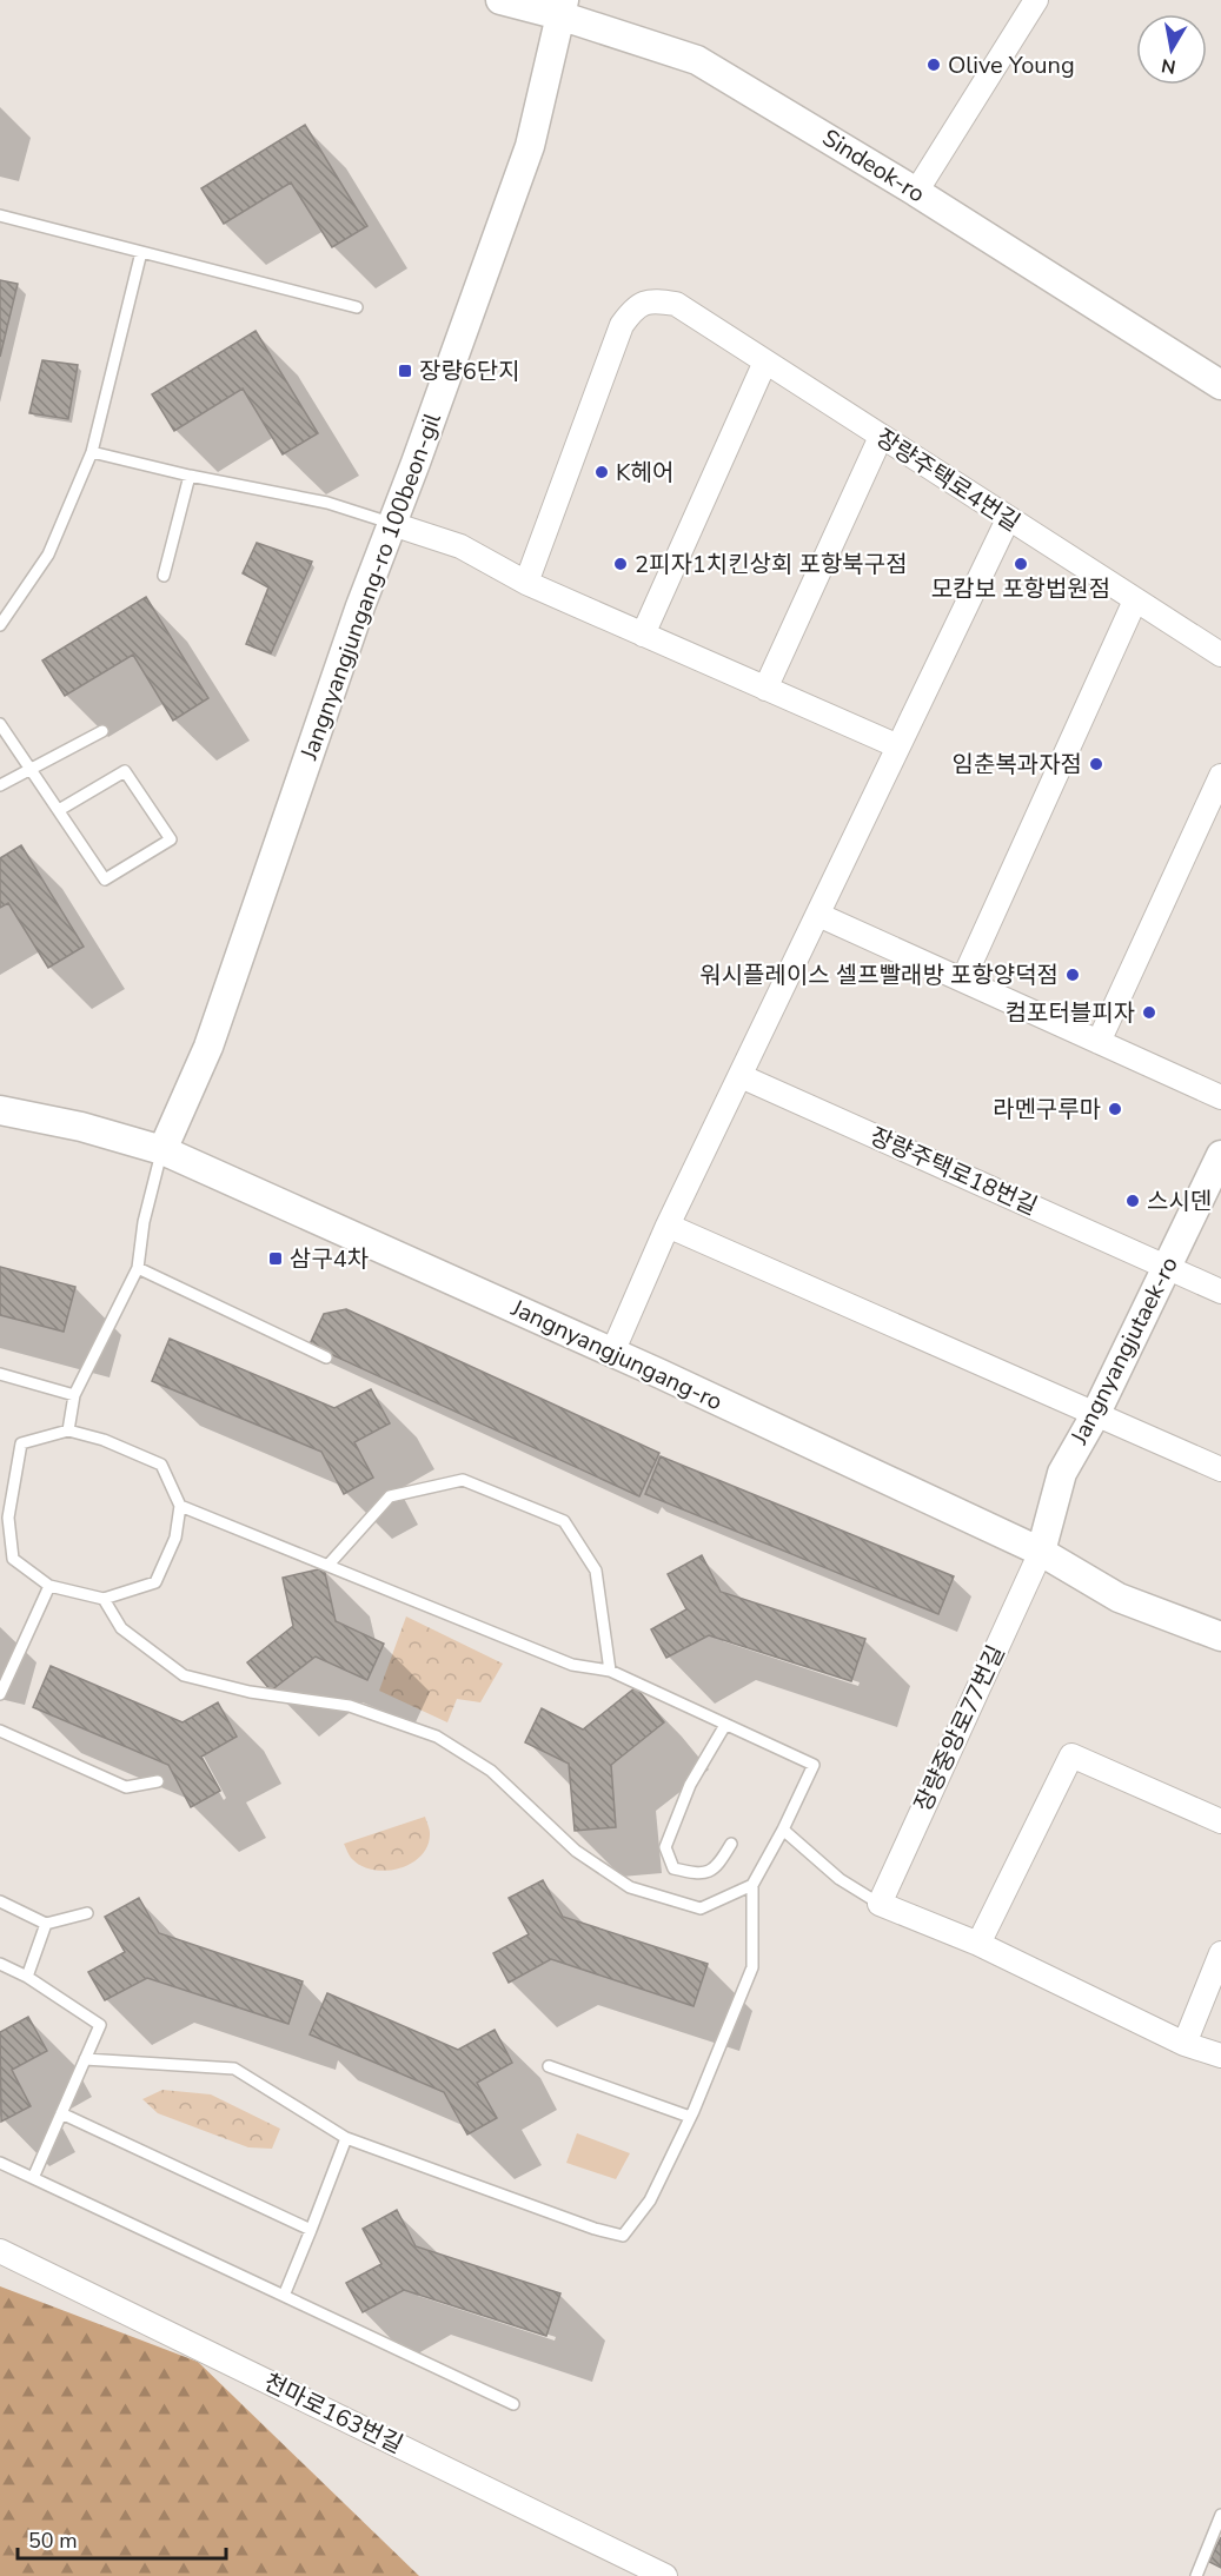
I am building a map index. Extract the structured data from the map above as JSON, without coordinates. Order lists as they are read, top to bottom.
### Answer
{
  "streets": {
    "street": [
      "Sindeok-ro",
      "장량주택로4번길",
      "Jangnyangjungang-ro 100beon-gil",
      "장량주택로18번길",
      "Jangnyangjutaek-ro",
      "Jangnyangjungang-ro",
      "장량중앙로77번길",
      "천마로163번길"
    ]
  },
  "crossings": [
    ["Sindeok-ro", "Jangnyangjungang-ro 100beon-gil"],
    ["Jangnyangjungang-ro 100beon-gil", "Jangnyangjungang-ro"],
    ["장량주택로18번길", "Jangnyangjutaek-ro"],
    ["Jangnyangjutaek-ro", "Jangnyangjungang-ro"],
    ["Jangnyangjutaek-ro", "장량중앙로77번길"],
    ["Jangnyangjungang-ro", "장량중앙로77번길"]
  ],
  "places": {
    "other": [
      "Olive Young",
      "K헤어",
      "2피자1치킨상회 포항북구점",
      "모캄보 포항법원점",
      "임춘복과자점",
      "워시플레이스 셀프빨래방 포항양덕점",
      "컴포터블피자",
      "라멘구루마",
      "스시덴"
    ],
    "transit": ["장량6단지", "삼구4차"]
  },
  "scale_bar": "50 m",
  "north": "bottom"
}
